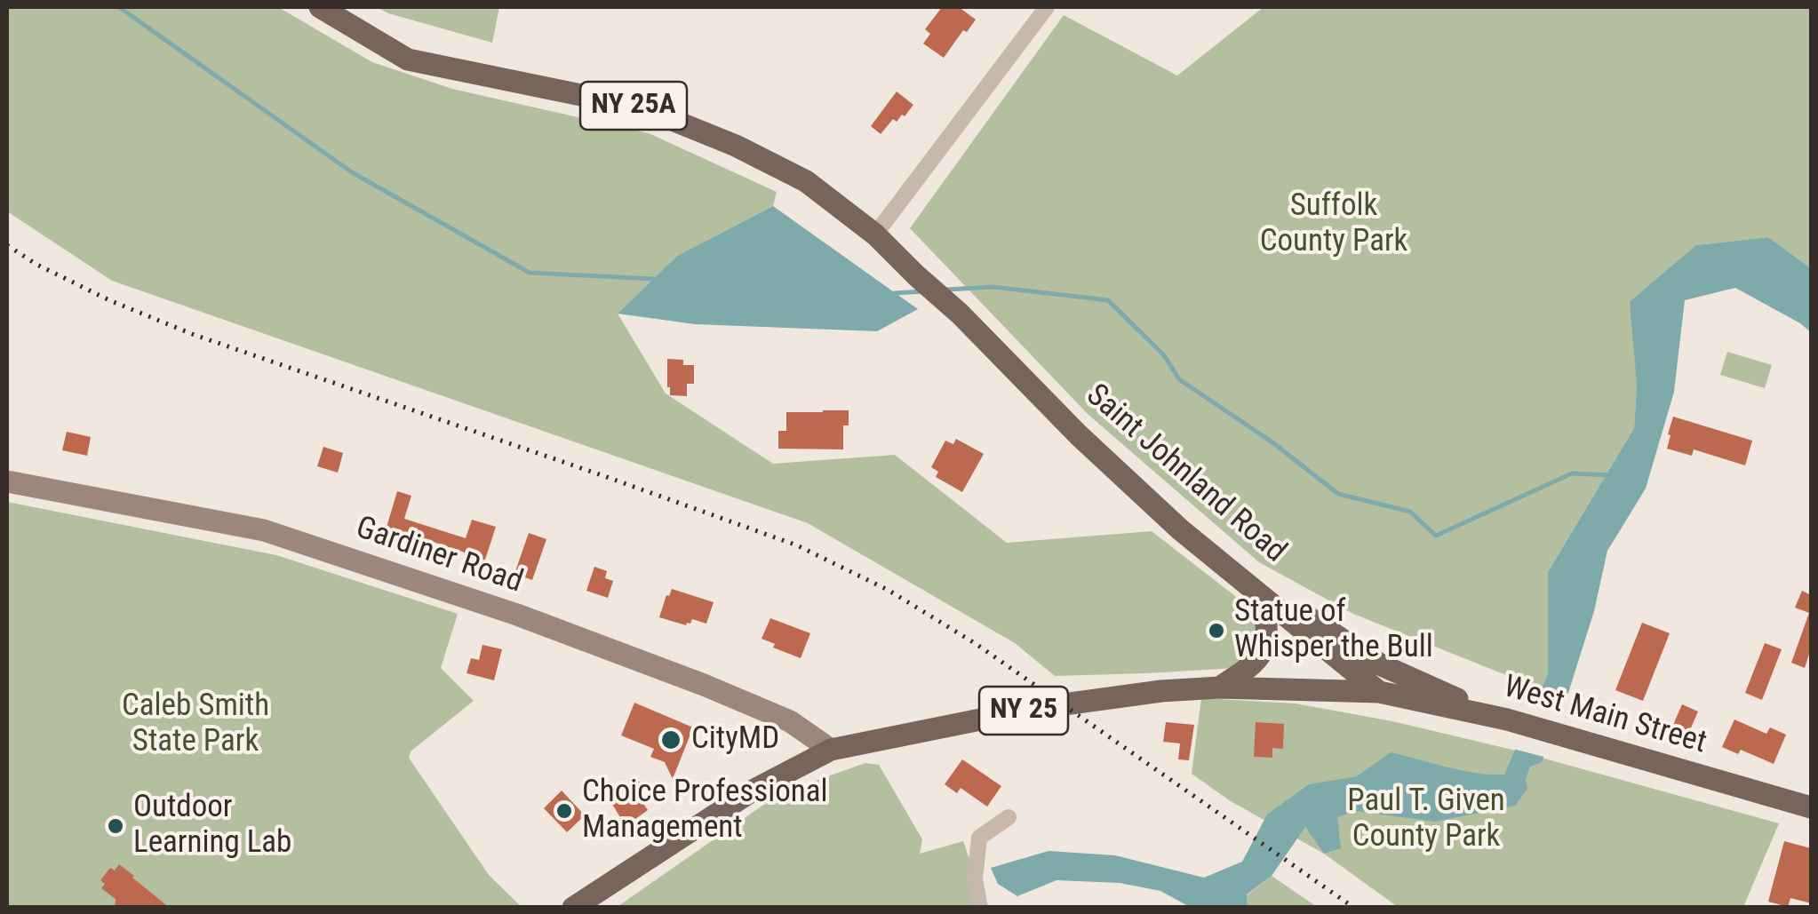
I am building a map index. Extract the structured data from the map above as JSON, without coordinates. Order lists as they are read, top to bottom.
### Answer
{
  "streets": {
    "main road": [
      "NY 25A",
      "Saint Johnland Road",
      "Gardiner Road",
      "NY 25",
      "West Main Street"
    ]
  },
  "crossings": [
    ["Saint Johnland Road", "NY 25"],
    ["Saint Johnland Road", "West Main Street"],
    ["Gardiner Road", "NY 25"],
    ["NY 25", "West Main Street"]
  ],
  "parks": ["Suffolk County Park", "Caleb Smith State Park", "Paul T. Given County Park"],
  "places": [
    "Statue of Whisper the Bull",
    "CityMD",
    "Choice Professional Management",
    "Outdoor Learning Lab"
  ]
}
